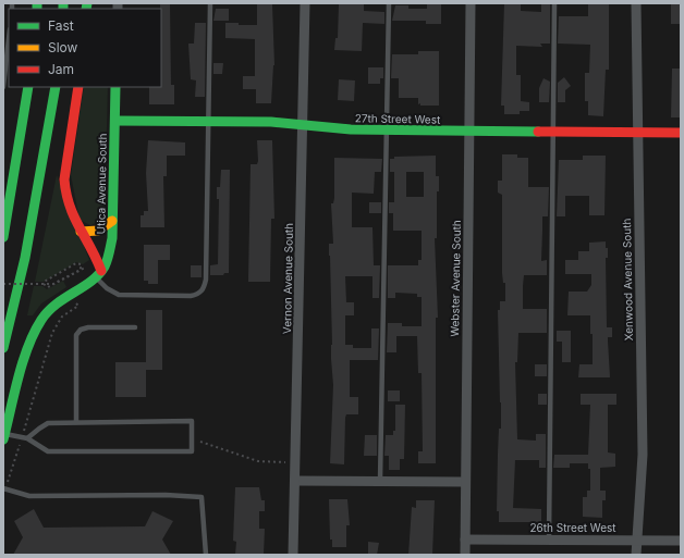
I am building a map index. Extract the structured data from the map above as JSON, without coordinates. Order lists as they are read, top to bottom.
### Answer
{
  "streets": {
    "main road": ["27th Street West", "Utica Avenue South"],
    "street": [
      "Vernon Avenue South",
      "Webster Avenue South",
      "Xenwood Avenue South",
      "26th Street West"
    ]
  },
  "crossings": [
    ["27th Street West", "Utica Avenue South"],
    ["27th Street West", "Vernon Avenue South"],
    ["27th Street West", "Webster Avenue South"],
    ["27th Street West", "Xenwood Avenue South"],
    ["Webster Avenue South", "26th Street West"],
    ["Xenwood Avenue South", "26th Street West"]
  ],
  "legend": ["Fast", "Slow", "Jam"]
}
